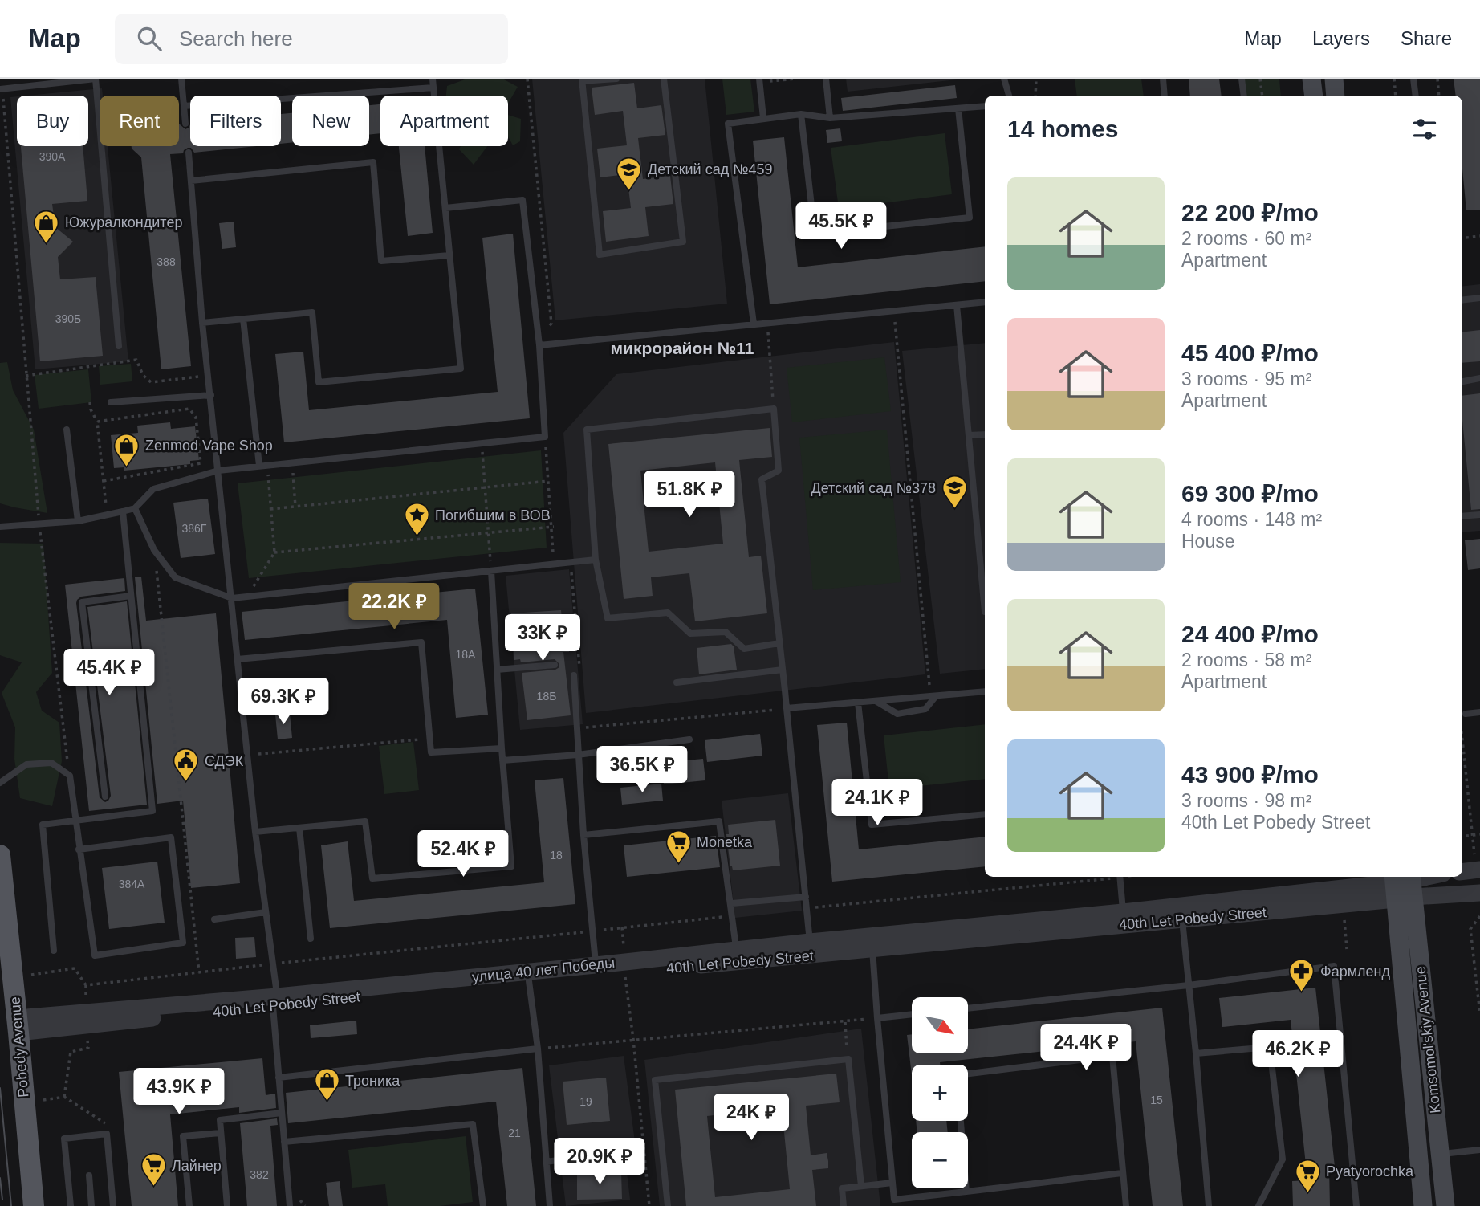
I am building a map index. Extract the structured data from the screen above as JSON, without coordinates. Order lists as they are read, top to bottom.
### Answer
{
  "streets": {
    "main road": ["Komsomol'skiy Avenue", "Pobedy Avenue"],
    "street": ["40th Let Pobedy Street", "улица 40 лет Победы"]
  },
  "crossings": [
    ["40th Let Pobedy Street", "улица 40 лет Победы"],
    ["40th Let Pobedy Street", "Komsomol'skiy Avenue"],
    ["40th Let Pobedy Street", "Pobedy Avenue"]
  ],
  "districts": ["микрорайон №11"],
  "places": {
    "school or university": ["Детский сад №459", "Детский сад №378"],
    "shop": ["Южуралкондитер", "Zenmod Vape Shop", "Троника"],
    "place": ["Погибшим в ВОВ"],
    "public building": ["СДЭК"],
    "supermarket": ["Monetka", "Лайнер", "Pyatyorochka"],
    "pharmacy": ["Фармленд"]
  },
  "house_numbers": [
    "390А",
    "388",
    "390Б",
    "386Г",
    "18А",
    "18Б",
    "18",
    "384А",
    "15",
    "19",
    "21",
    "382"
  ],
  "north": "bottom right",
  "page": {
    "header": "Map",
    "search": "Search here",
    "nav": ["Map", "Layers", "Share"],
    "chip": [
      "Buy",
      "Rent",
      "Filters",
      "New",
      "Apartment"
    ],
    "heading": "14 homes",
    "list": [
      {
        "name": "22 200 ₽/mo",
        "note": "2 rooms · 60 m² · Apartment"
      },
      {
        "name": "45 400 ₽/mo",
        "note": "3 rooms · 95 m² · Apartment"
      },
      {
        "name": "69 300 ₽/mo",
        "note": "4 rooms · 148 m² · House"
      },
      {
        "name": "24 400 ₽/mo",
        "note": "2 rooms · 58 m² · Apartment"
      },
      {
        "name": "43 900 ₽/mo",
        "note": "3 rooms · 98 m² · 40th Let Pobedy Street"
      }
    ],
    "price": [
      "45.5K ₽",
      "51.8K ₽",
      "22.2K ₽",
      "33K ₽",
      "45.4K ₽",
      "69.3K ₽",
      "36.5K ₽",
      "24.1K ₽",
      "52.4K ₽",
      "24.4K ₽",
      "46.2K ₽",
      "43.9K ₽",
      "24K ₽",
      "20.9K ₽"
    ],
    "map_buttons": ["+", "−"]
  }
}
